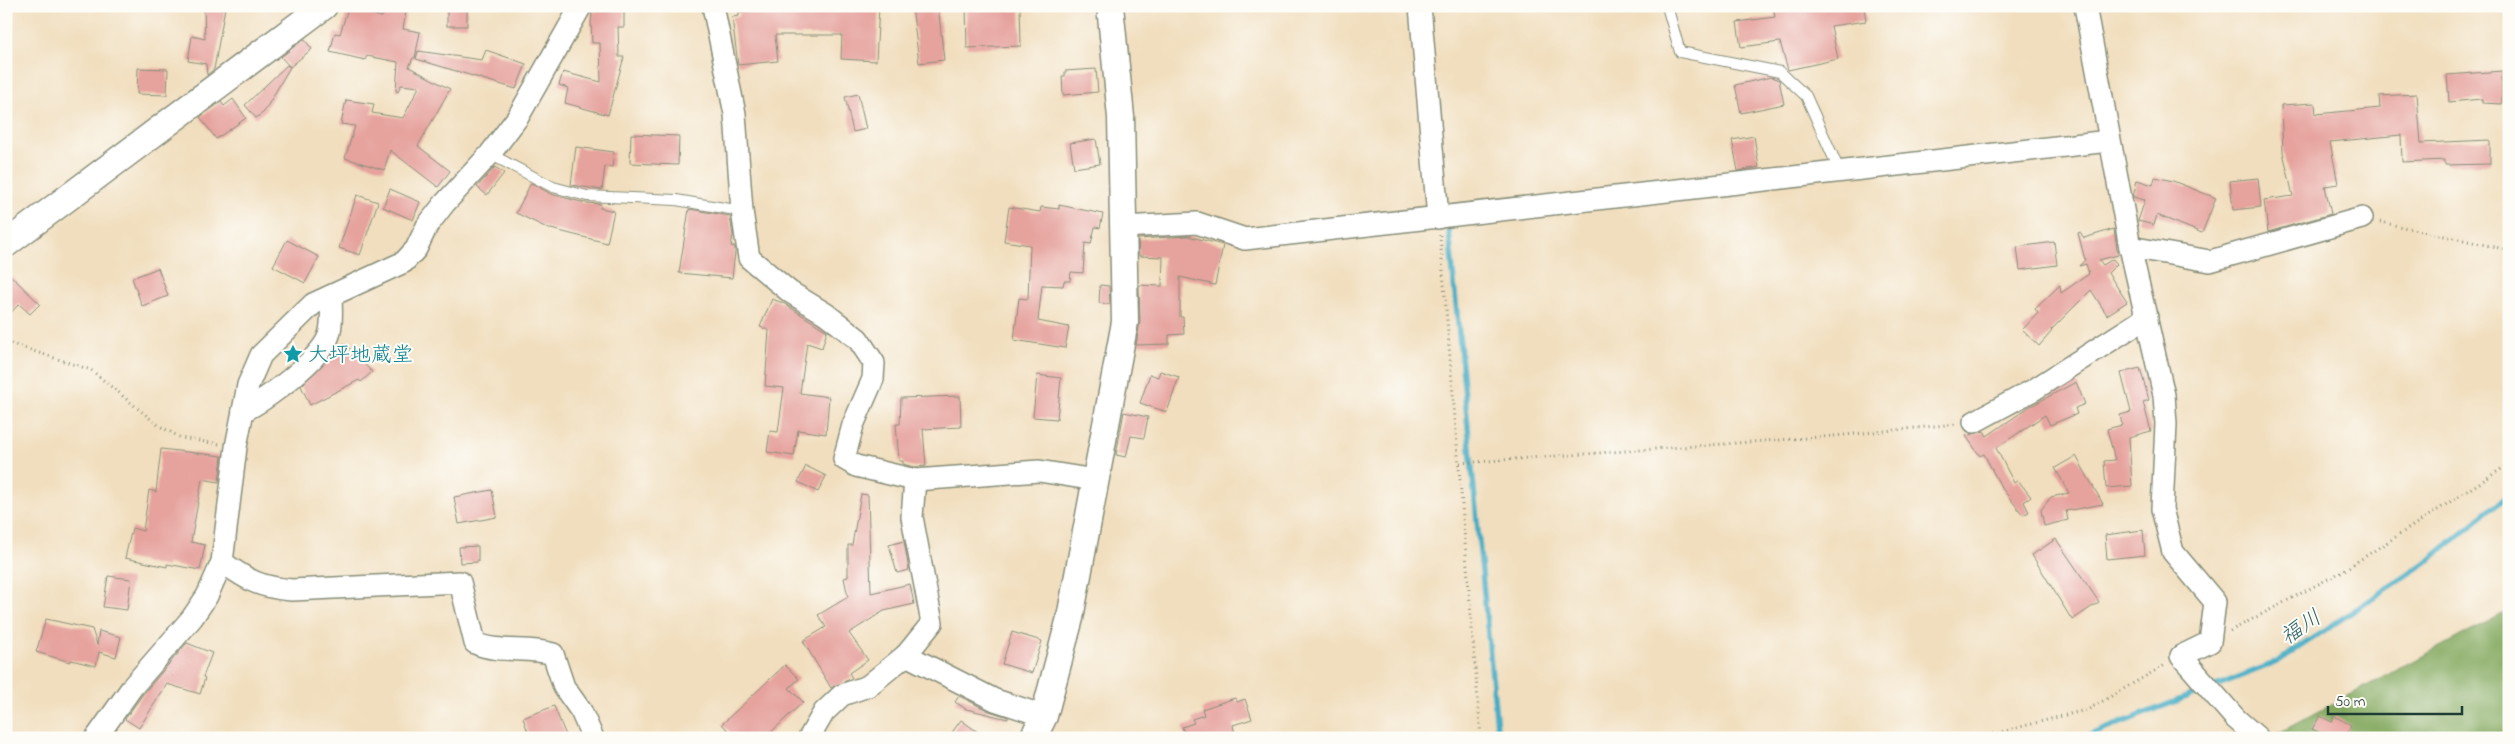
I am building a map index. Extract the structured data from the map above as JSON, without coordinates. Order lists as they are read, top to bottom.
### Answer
{
  "water": ["福川"],
  "places": {
    "place": ["大坪地蔵堂"]
  },
  "scale_bar": "50 m"
}
